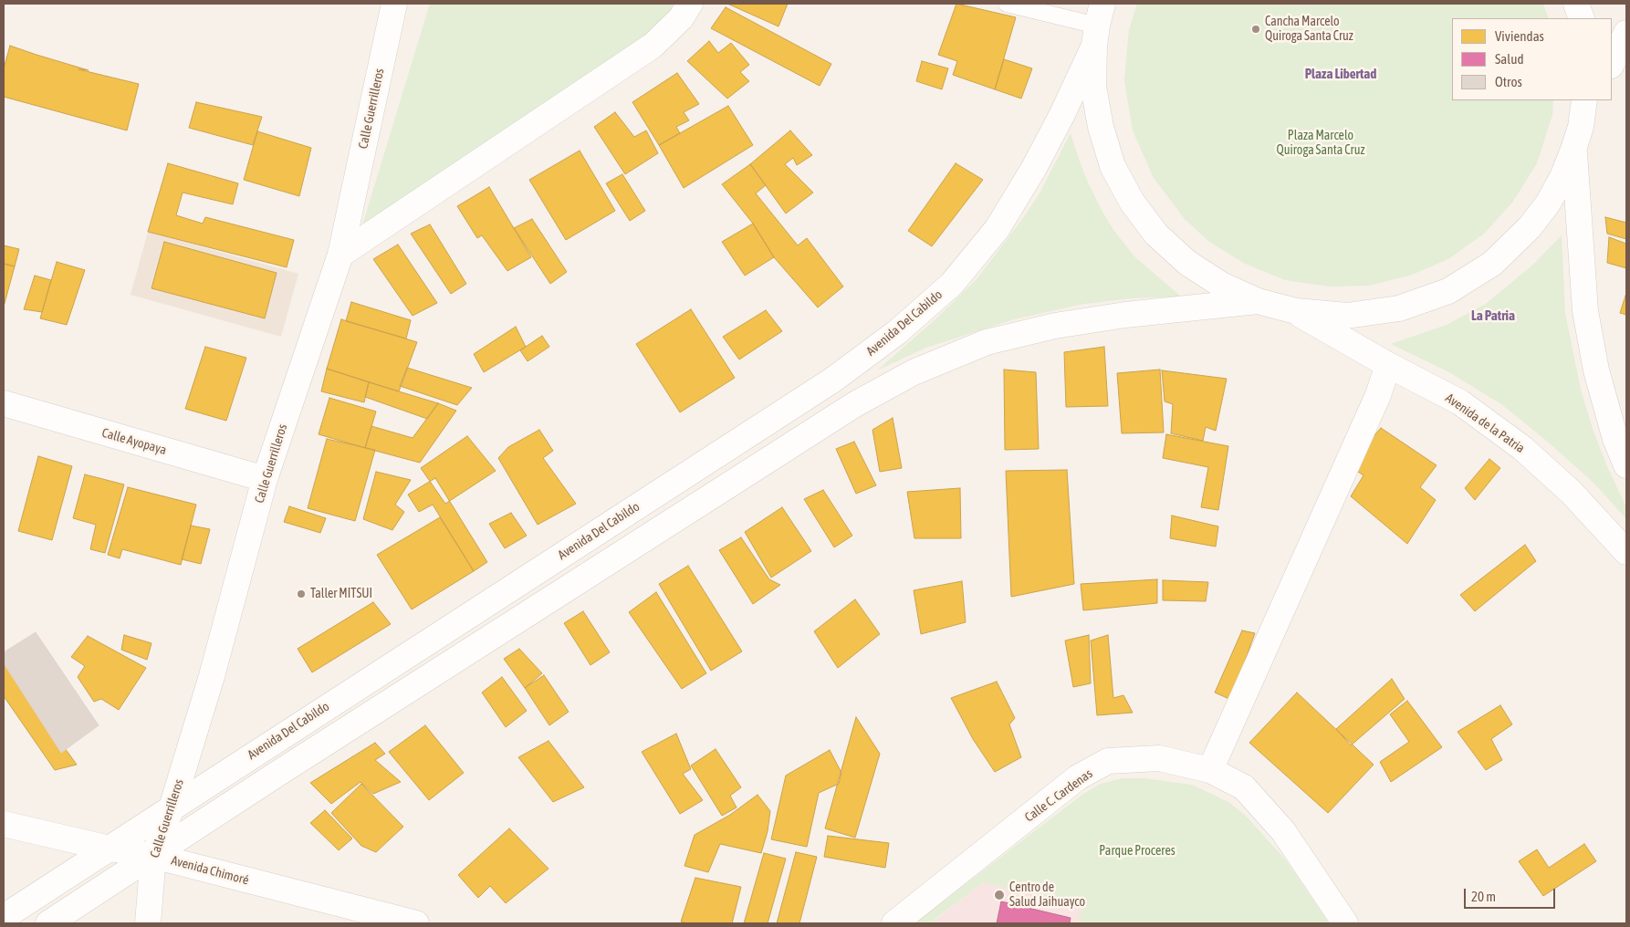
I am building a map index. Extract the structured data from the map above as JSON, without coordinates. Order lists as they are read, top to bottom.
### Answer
{
  "streets": {
    "street": [
      "Calle Guerrilleros",
      "Avenida Del Cabildo",
      "Avenida de la Patria",
      "Calle Ayopaya",
      "Calle C. Cardenas",
      "Avenida Chimoré"
    ]
  },
  "crossings": [
    ["Calle Guerrilleros", "Avenida Del Cabildo"],
    ["Calle Guerrilleros", "Calle Ayopaya"],
    ["Calle Guerrilleros", "Avenida Chimoré"],
    ["Avenida Del Cabildo", "Avenida Chimoré"]
  ],
  "districts": ["Plaza Libertad", "La Patria"],
  "parks": ["Plaza Marcelo Quiroga Santa Cruz", "Parque Proceres"],
  "places": ["Cancha Marcelo Quiroga Santa Cruz", "Taller MITSUI", "Centro de Salud Jaihuayco"],
  "legend": ["Viviendas", "Salud", "Otros"],
  "scale_bar": "20 m"
}
